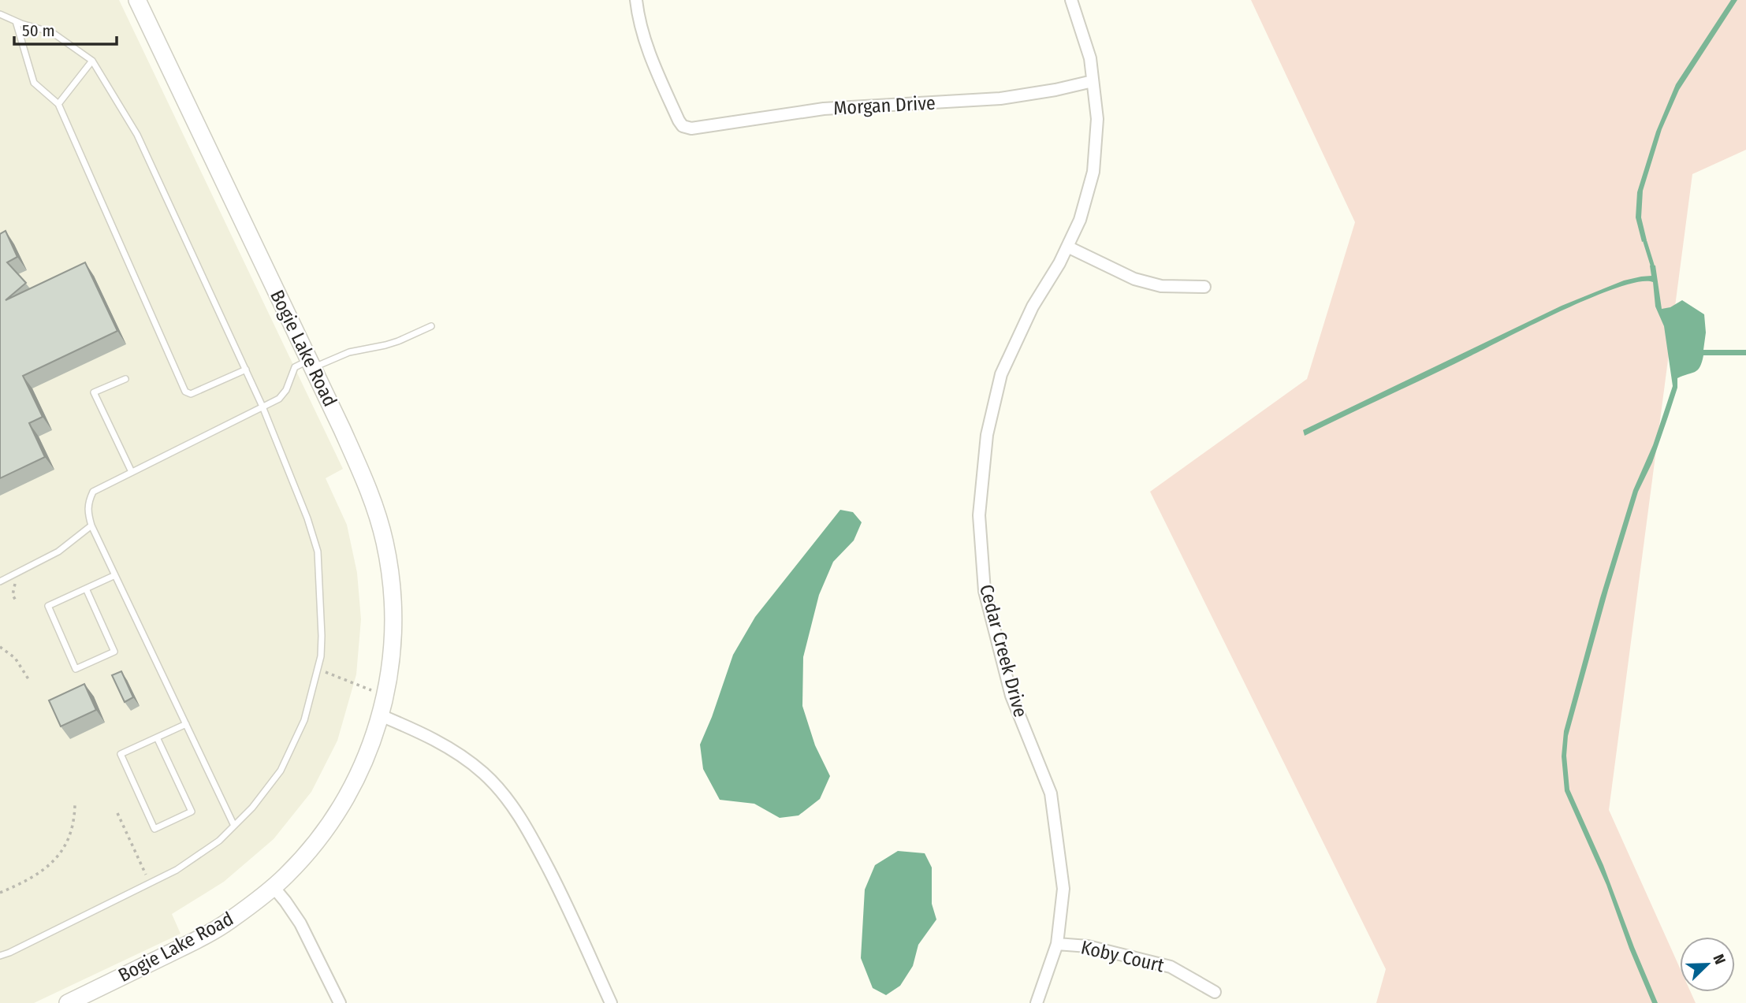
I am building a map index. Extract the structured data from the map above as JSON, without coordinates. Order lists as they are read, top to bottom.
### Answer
{
  "streets": {
    "main road": ["Bogie Lake Road"],
    "street": ["Morgan Drive", "Cedar Creek Drive", "Koby Court"]
  },
  "crossings": [
    ["Morgan Drive", "Cedar Creek Drive"],
    ["Cedar Creek Drive", "Koby Court"]
  ],
  "scale_bar": "50 m",
  "north": "top right"
}
